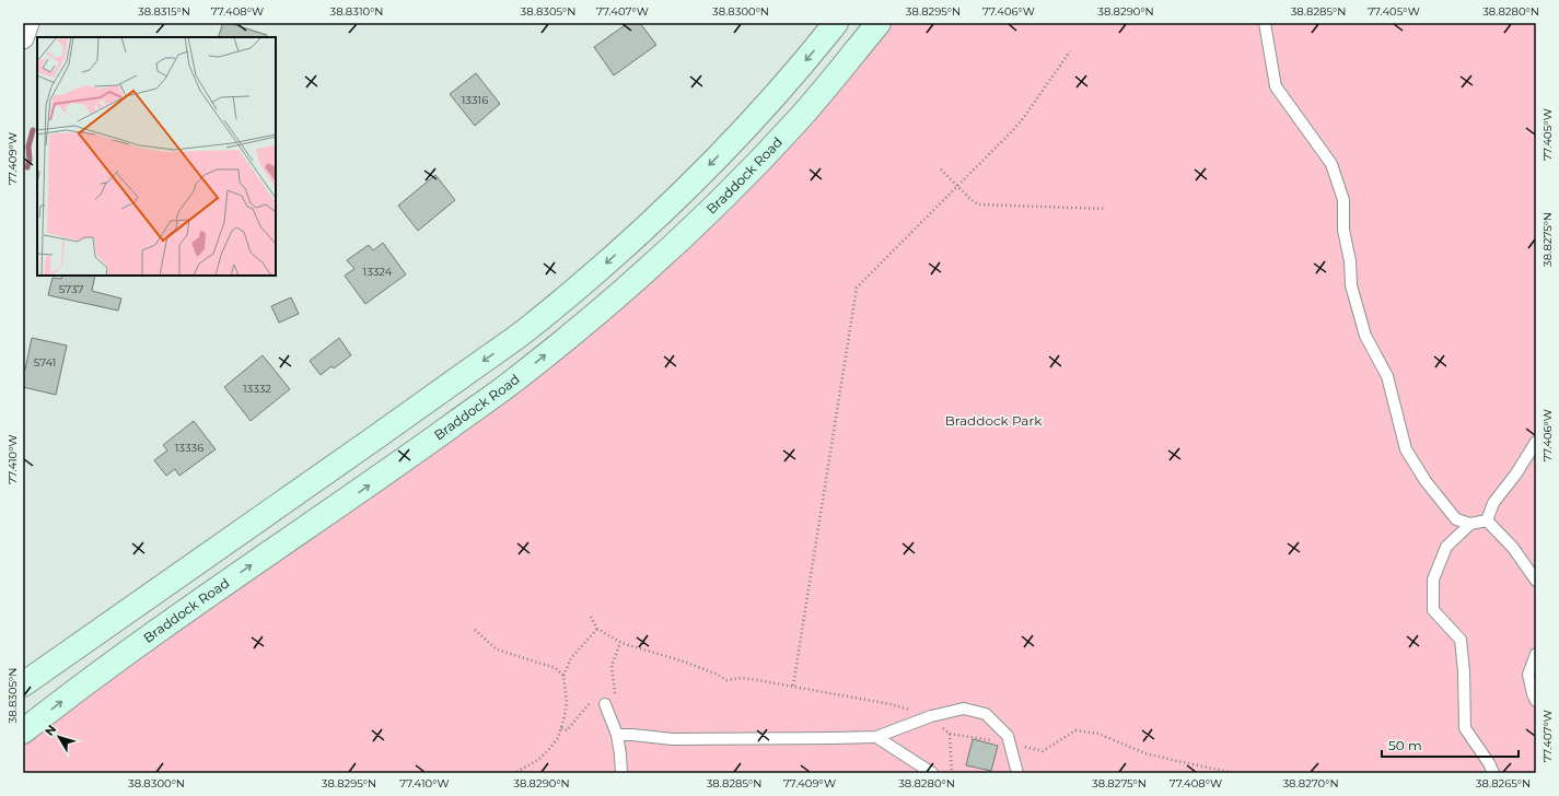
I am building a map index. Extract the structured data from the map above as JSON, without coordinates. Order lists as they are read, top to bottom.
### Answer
{
  "streets": {
    "main road": ["Braddock Road"]
  },
  "parks": ["Braddock Park"],
  "house_numbers": [
    "13316",
    "13324",
    "5737",
    "5741",
    "13332",
    "13336"
  ],
  "scale_bar": "50 m",
  "north": "top left",
  "coordinates": [
    "38.8315°N",
    "77.408°W",
    "38.8310°N",
    "38.8305°N",
    "77.407°W",
    "38.8300°N",
    "38.8295°N",
    "77.406°W",
    "38.8290°N",
    "38.8285°N",
    "77.405°W",
    "38.8280°N",
    "77.409°W",
    "38.8275°N",
    "77.410°W",
    "38.8270°N",
    "38.8265°N"
  ]
}
